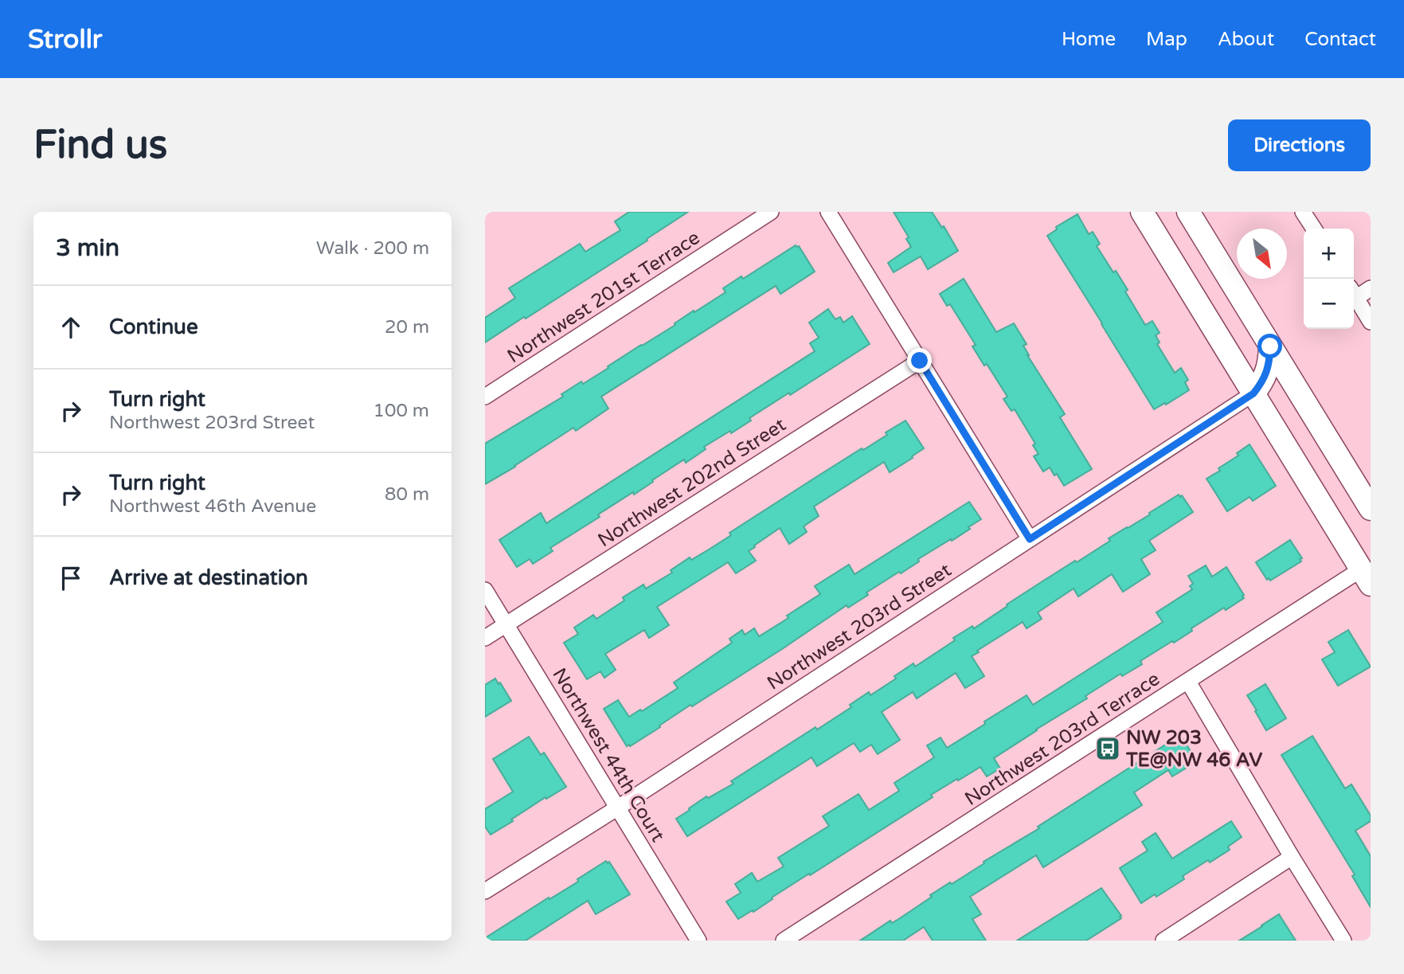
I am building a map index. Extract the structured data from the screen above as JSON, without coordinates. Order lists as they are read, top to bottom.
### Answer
{
  "streets": {
    "street": [
      "Northwest 201st Terrace",
      "Northwest 202nd Street",
      "Northwest 203rd Street",
      "Northwest 203rd Terrace",
      "Northwest 44th Court"
    ]
  },
  "crossings": [
    ["Northwest 202nd Street", "Northwest 44th Court"],
    ["Northwest 203rd Street", "Northwest 44th Court"]
  ],
  "places": {
    "bus stop": ["NW 203 TE@NW 46 AV"]
  },
  "north": "bottom right",
  "page": {
    "header": "Strollr",
    "nav": [
      "Home",
      "Map",
      "About",
      "Contact"
    ],
    "buttons": "Directions",
    "title": "Find us",
    "heading": ["3 min", "Walk · 200 m"],
    "map_buttons": ["+", "−"],
    "list": [
      ["Continue", "20 m"],
      ["Turn right", "Northwest 203rd Street", "100 m"],
      ["Turn right", "Northwest 46th Avenue", "80 m"],
      "Arrive at destination"
    ]
  }
}
